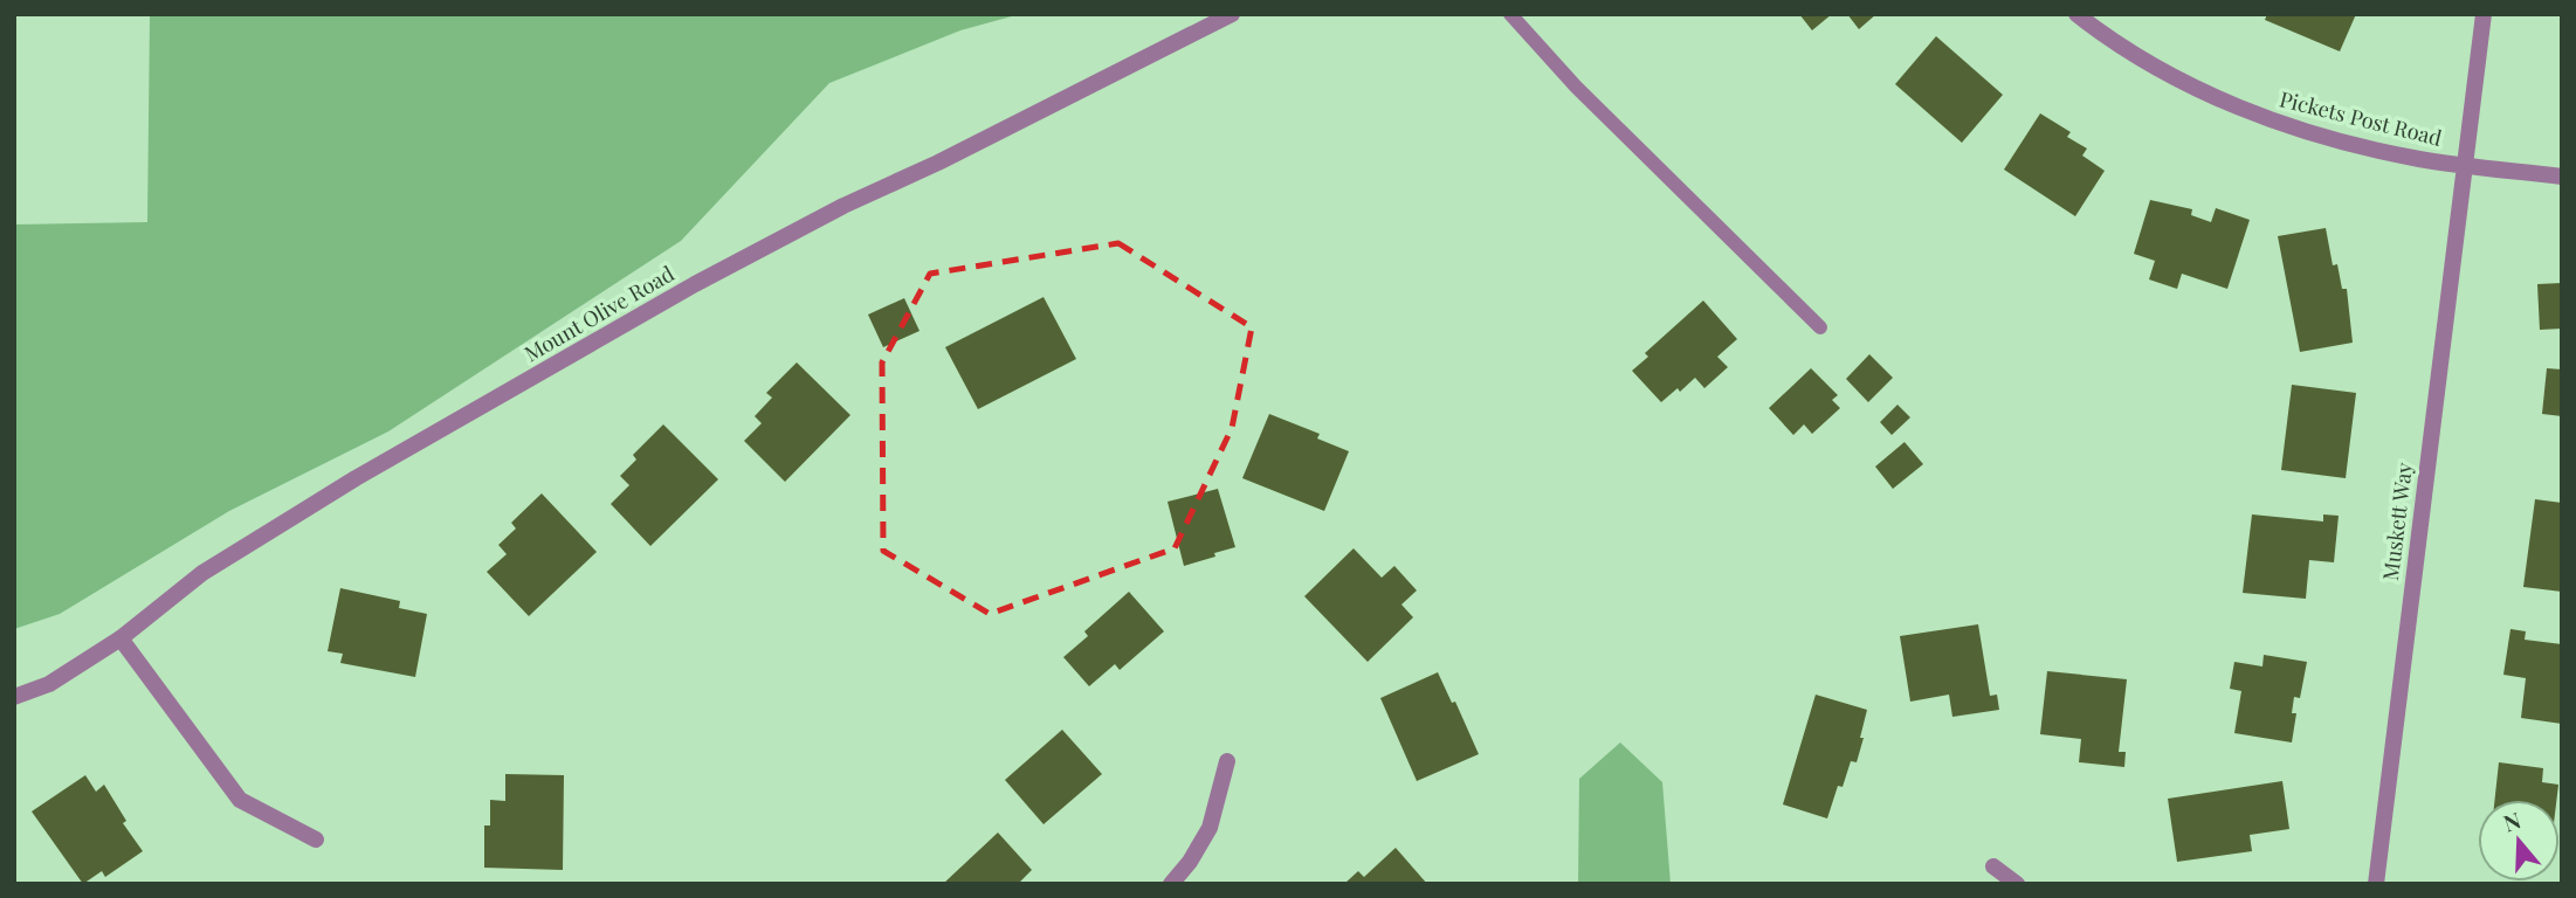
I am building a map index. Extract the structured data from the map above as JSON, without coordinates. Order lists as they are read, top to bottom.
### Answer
{
  "streets": {
    "street": ["Pickets Post Road", "Mount Olive Road", "Muskett Way"]
  },
  "crossings": [
    ["Pickets Post Road", "Muskett Way"]
  ],
  "north": "top"
}
